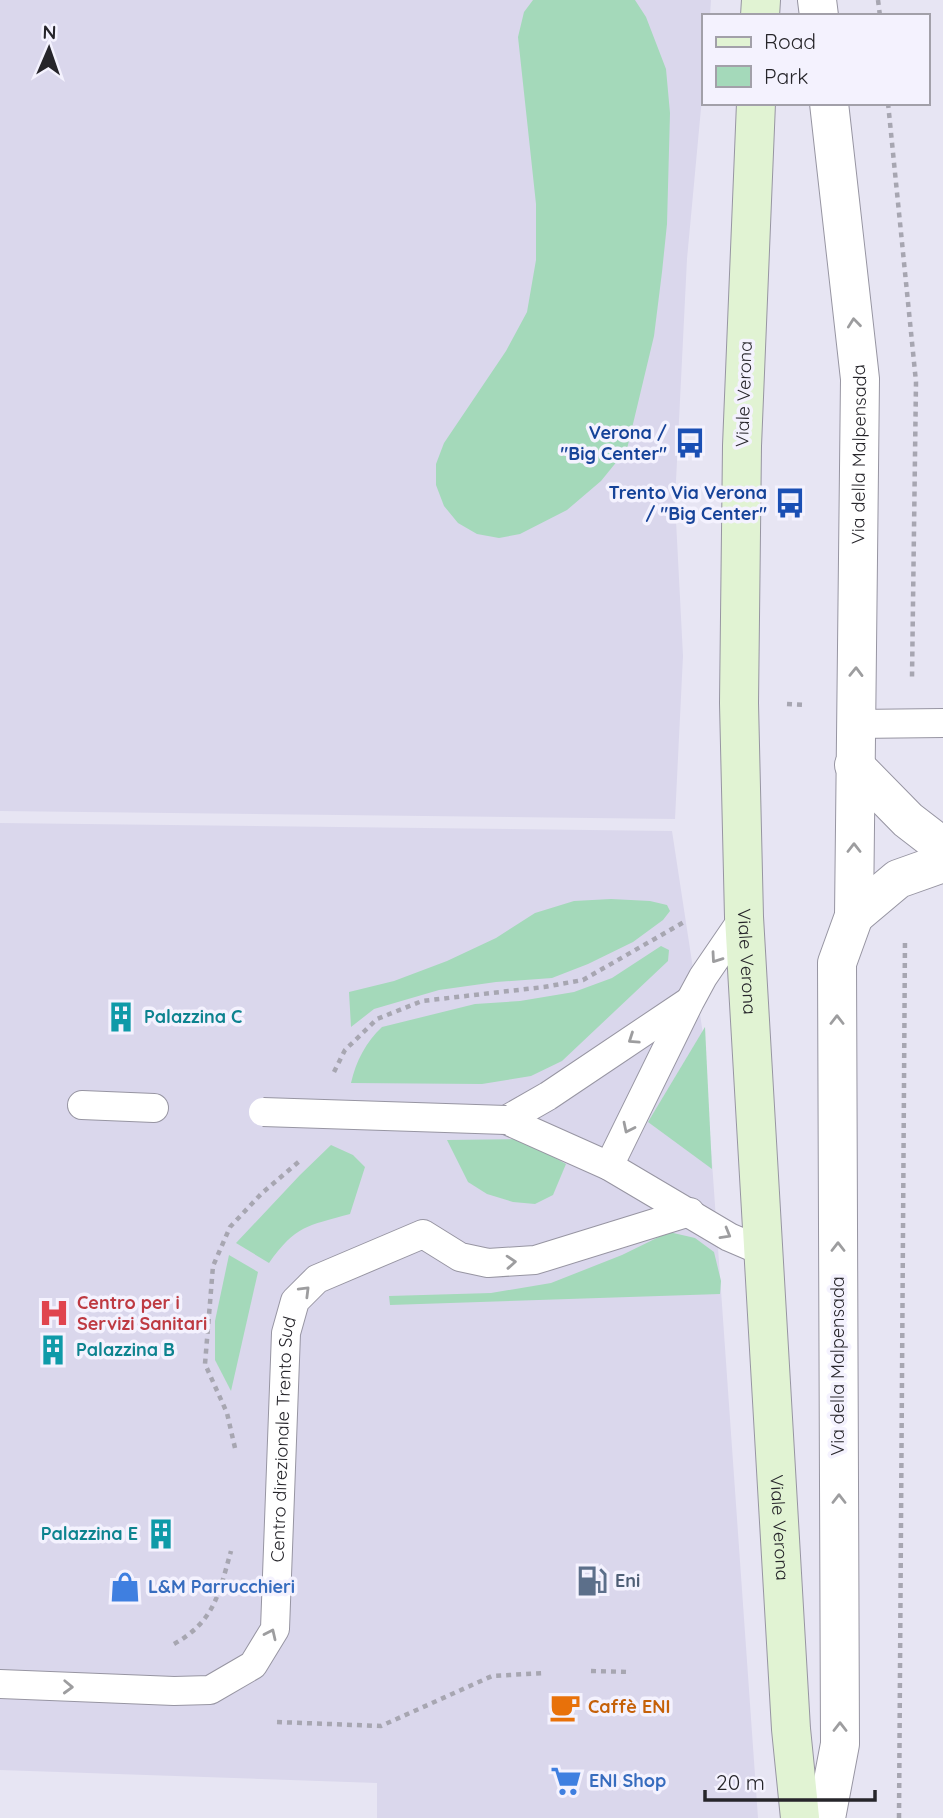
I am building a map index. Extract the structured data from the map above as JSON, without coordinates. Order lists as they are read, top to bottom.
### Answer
{
  "streets": {
    "main road": ["Viale Verona"],
    "street": ["Via della Malpensada"],
    "lane": ["Centro direzionale Trento Sud"]
  },
  "one_way": ["Via della Malpensada"],
  "places": {
    "bus stop": ["Verona / \"Big Center\"", "Trento Via Verona / \"Big Center\""],
    "building": ["Palazzina C", "Palazzina B", "Palazzina E"],
    "hospital": ["Centro per i Servizi Sanitari"],
    "fuel station": ["Eni"],
    "shop": ["L&M Parrucchieri"],
    "cafe": ["Caffè ENI"],
    "supermarket": ["ENI Shop"]
  },
  "legend": ["Road", "Park"],
  "scale_bar": "20 m",
  "north": "top"
}
